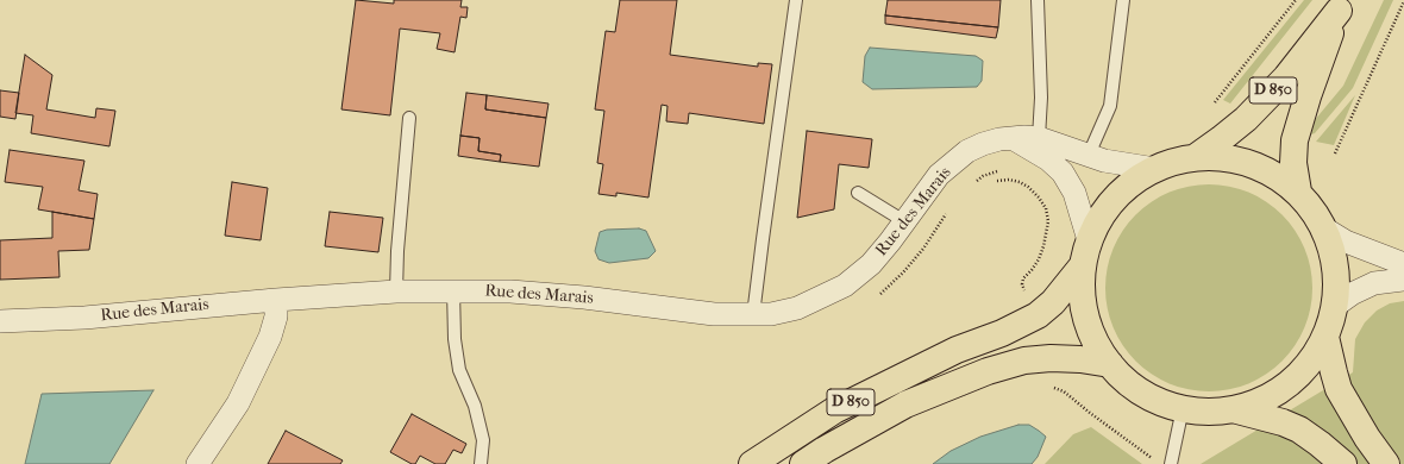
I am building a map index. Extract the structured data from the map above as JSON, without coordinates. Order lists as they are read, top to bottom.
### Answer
{
  "streets": {
    "main road": ["D 850"],
    "street": ["Rue des Marais"]
  }
}
